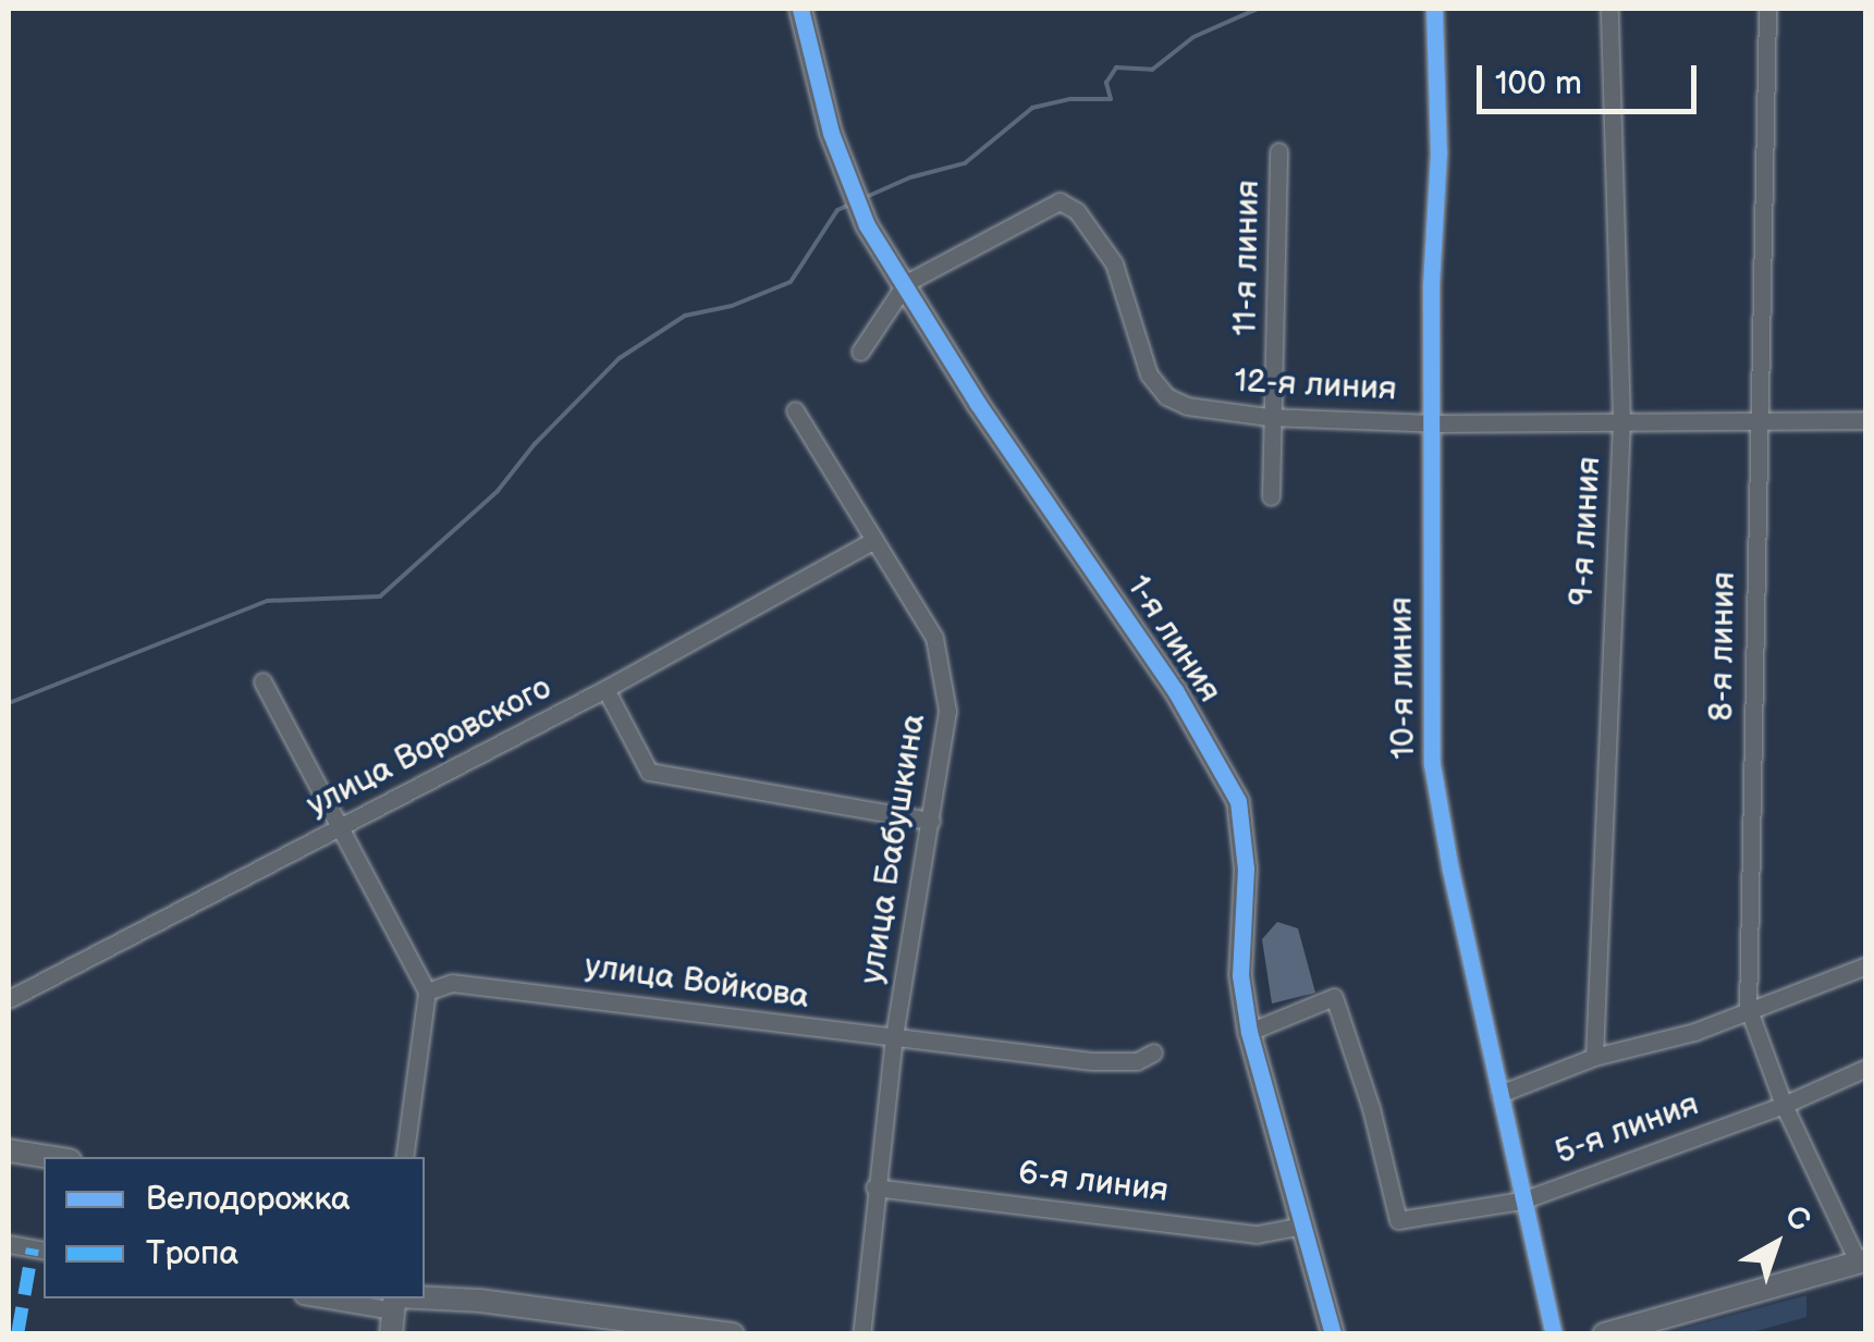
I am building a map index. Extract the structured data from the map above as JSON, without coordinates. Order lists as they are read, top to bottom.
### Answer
{
  "streets": {
    "street": [
      "11-я линия",
      "12-я линия",
      "9-я линия",
      "1-я линия",
      "8-я линия",
      "10-я линия",
      "улица Воровского",
      "улица Бабушкина",
      "улица Войкова",
      "5-я линия",
      "6-я линия"
    ]
  },
  "crossings": [
    ["11-я линия", "12-я линия"],
    ["12-я линия", "9-я линия"],
    ["12-я линия", "1-я линия"],
    ["12-я линия", "8-я линия"],
    ["12-я линия", "10-я линия"],
    ["1-я линия", "5-я линия"],
    ["1-я линия", "6-я линия"],
    ["8-я линия", "5-я линия"],
    ["10-я линия", "5-я линия"],
    ["улица Воровского", "улица Бабушкина"],
    ["улица Бабушкина", "улица Войкова"],
    ["улица Бабушкина", "6-я линия"]
  ],
  "legend": ["Велодорожка", "Тропа"],
  "scale_bar": "100 m",
  "north": "top right"
}
